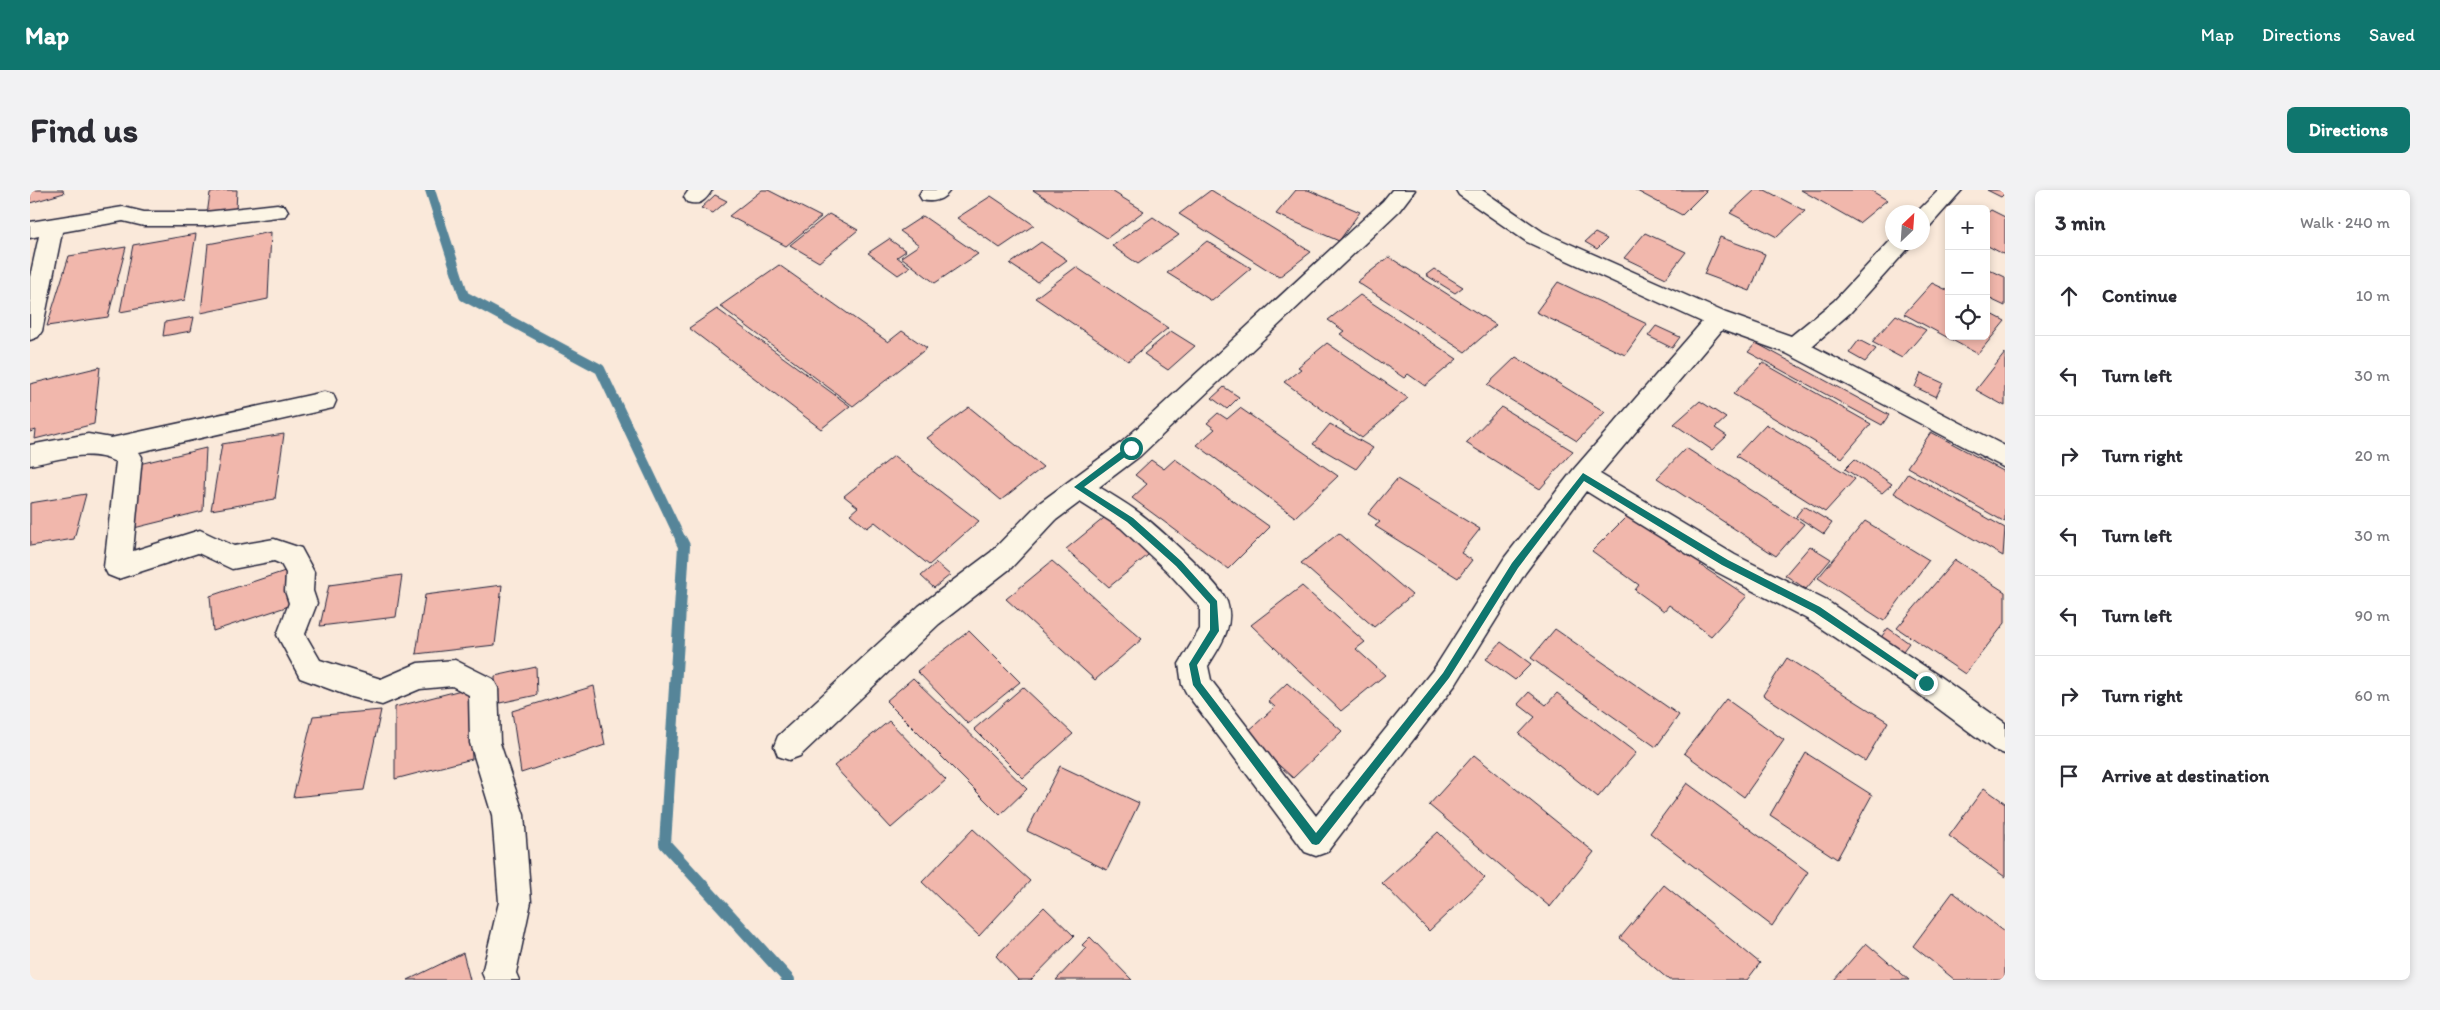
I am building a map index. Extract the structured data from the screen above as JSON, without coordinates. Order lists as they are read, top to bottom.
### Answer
{
  "north": "top right",
  "page": {
    "header": "Map",
    "nav": ["Map", "Directions", "Saved"],
    "buttons": "Directions",
    "title": "Find us",
    "heading": ["3 min", "Walk · 240 m"],
    "map_buttons": ["+", "−"],
    "list": [
      ["Continue", "10 m"],
      ["Turn left", "30 m"],
      ["Turn right", "20 m"],
      ["Turn left", "30 m"],
      ["Turn left", "90 m"],
      ["Turn right", "60 m"],
      "Arrive at destination"
    ]
  }
}
